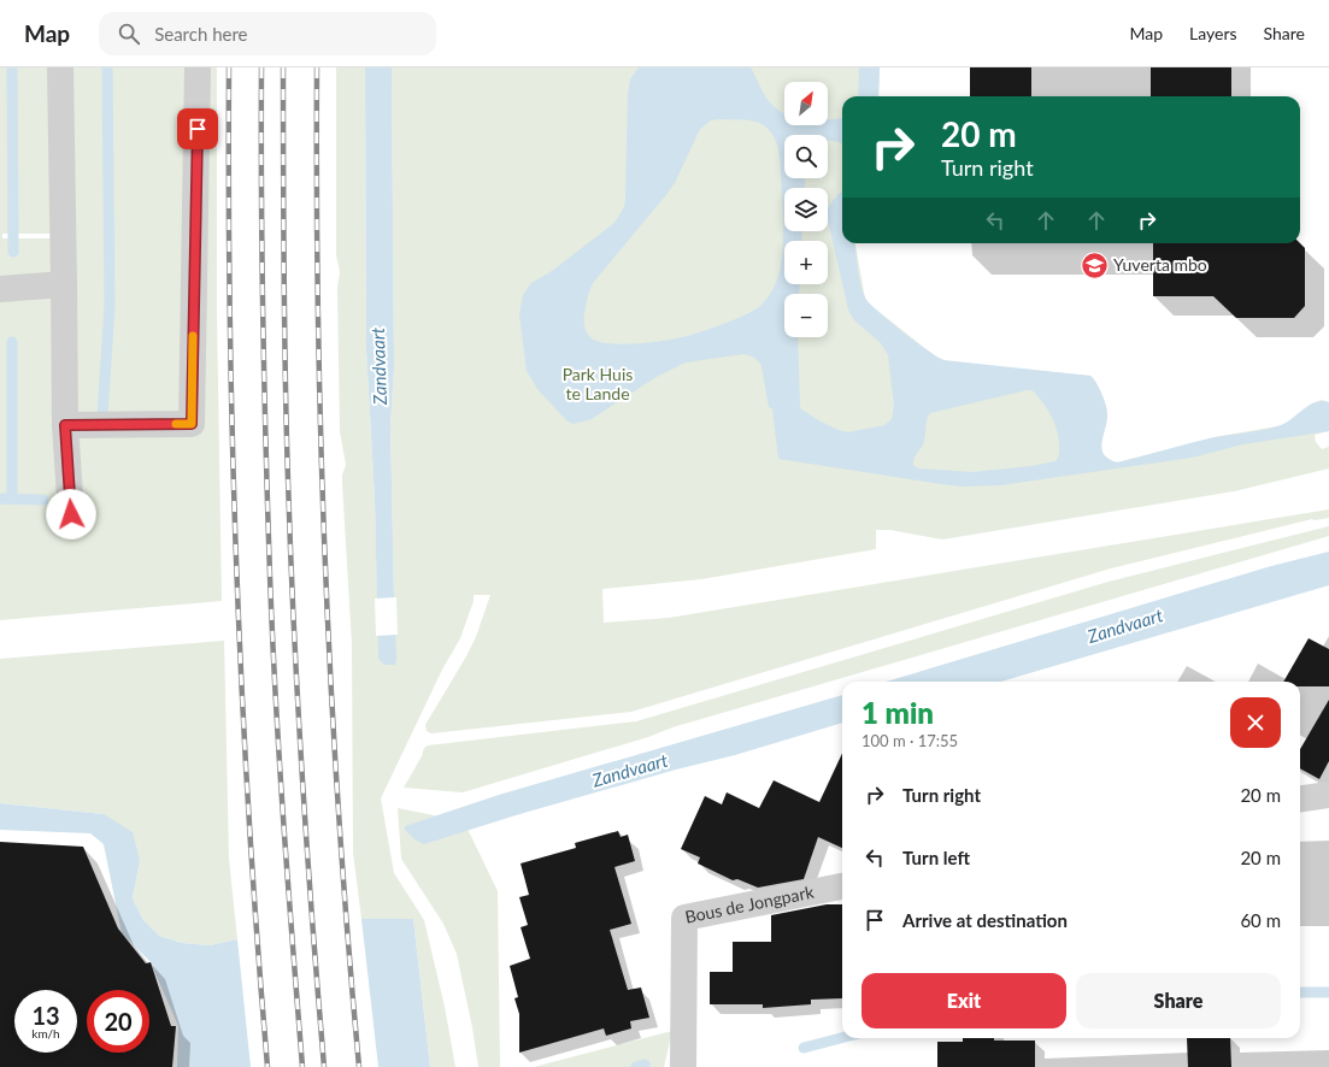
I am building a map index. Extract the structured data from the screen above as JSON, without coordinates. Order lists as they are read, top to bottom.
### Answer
{
  "streets": {
    "street": ["Bous de Jongpark"]
  },
  "water": ["Zandvaart"],
  "parks": ["Park Huis te Lande"],
  "places": {
    "school or university": ["Yuverta mbo"]
  },
  "north": "top right",
  "page": {
    "header": "Map",
    "search": "Search here",
    "nav": ["Map", "Layers", "Share"],
    "map_buttons": ["+", "−"],
    "turn": ["20 m", "Turn right"],
    "heading": ["1 min", "100 m · 17:55"],
    "list": [
      {
        "name": "Turn right",
        "value": "20 m"
      },
      {
        "name": "Turn left",
        "value": "20 m"
      },
      {
        "name": "Arrive at destination",
        "value": "60 m"
      }
    ],
    "buttons": ["Exit", "Share"],
    "speed": "13 km/h",
    "limit": "20"
  }
}
